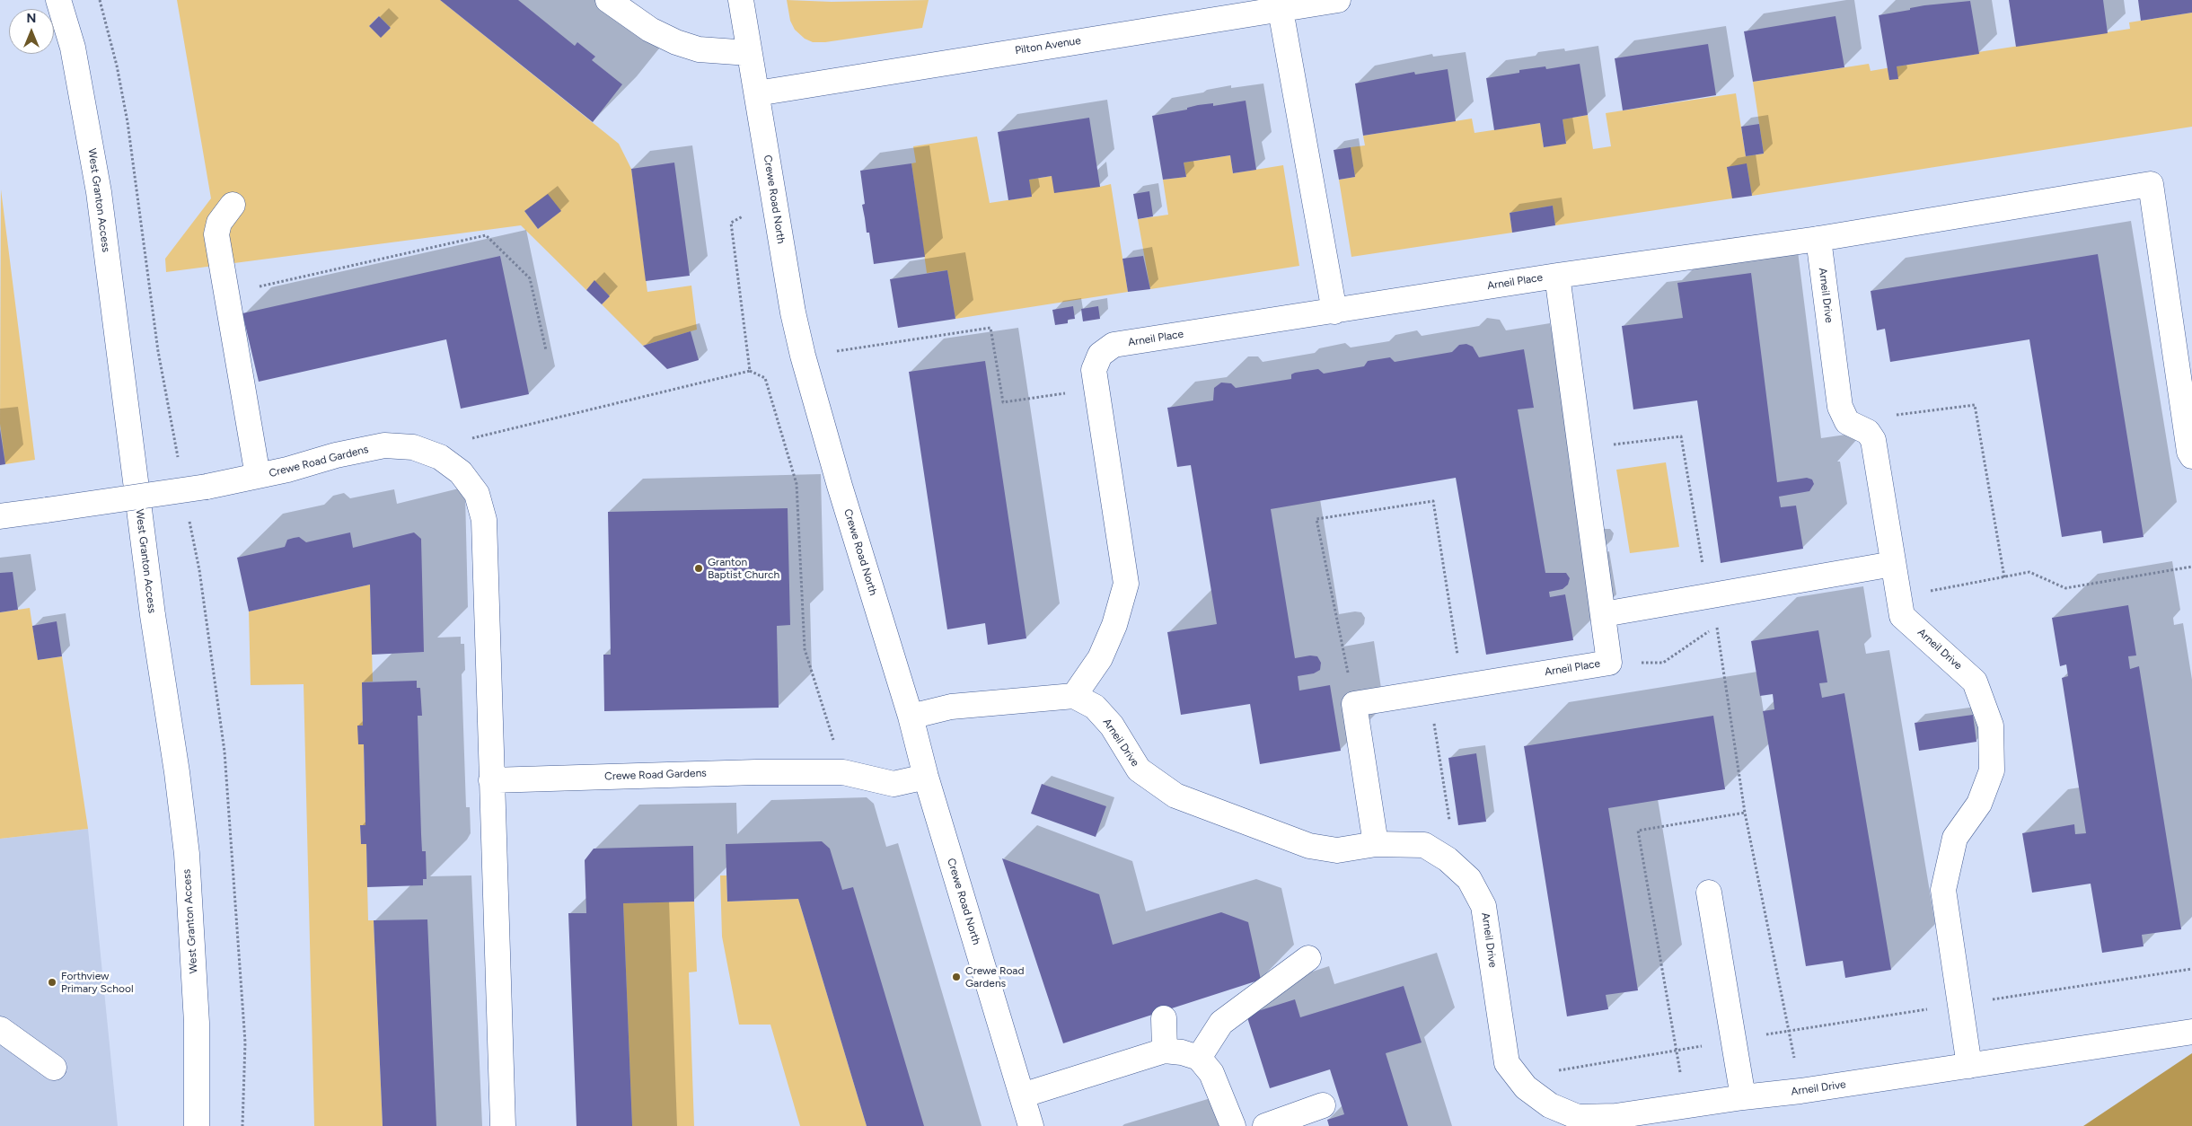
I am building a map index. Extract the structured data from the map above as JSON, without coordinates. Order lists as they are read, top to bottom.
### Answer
{
  "streets": {
    "street": [
      "Pilton Avenue",
      "Crewe Road North",
      "West Granton Access",
      "Arneil Place",
      "Arneil Drive",
      "Crewe Road Gardens"
    ]
  },
  "crossings": [
    ["Pilton Avenue", "Crewe Road North"],
    ["Crewe Road North", "Crewe Road Gardens"],
    ["Arneil Place", "Arneil Drive"]
  ],
  "places": ["Granton Baptist Church", "Crewe Road Gardens", "Forthview Primary School"],
  "north": "top"
}
